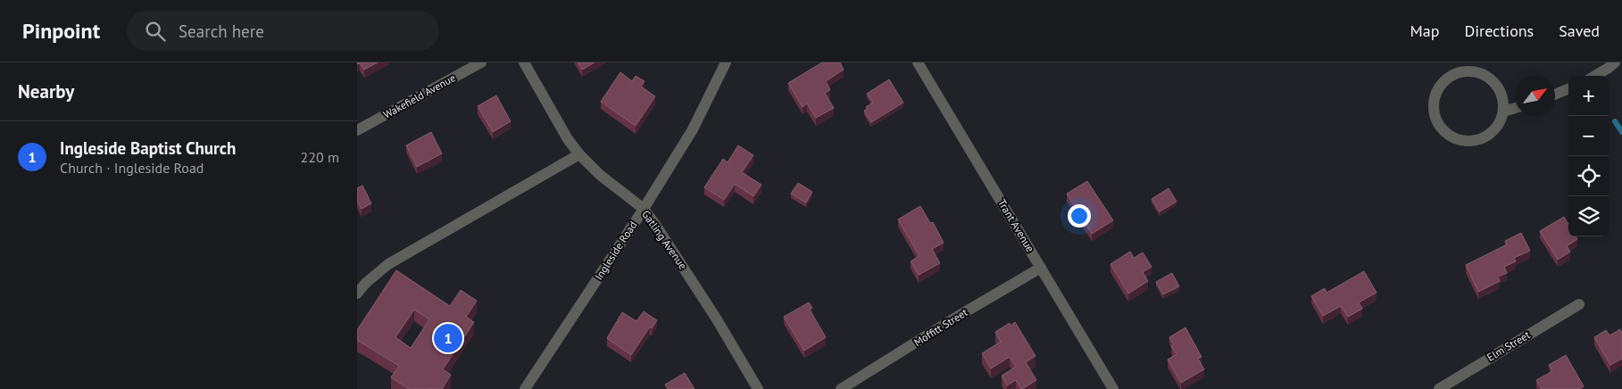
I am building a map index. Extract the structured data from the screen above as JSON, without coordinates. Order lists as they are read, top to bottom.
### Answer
{
  "streets": {
    "street": [
      "Wakefield Avenue",
      "Trant Avenue",
      "Gatling Avenue",
      "Ingleside Road",
      "Moffitt Street",
      "Elm Street"
    ]
  },
  "crossings": [
    ["Trant Avenue", "Moffitt Street"],
    ["Gatling Avenue", "Ingleside Road"]
  ],
  "north": "top right",
  "page": {
    "header": "Pinpoint",
    "search": "Search here",
    "nav": ["Map", "Directions", "Saved"],
    "heading": "Nearby",
    "map_buttons": ["+", "−"],
    "list": [
      {
        "mark": "1",
        "name": "Ingleside Baptist Church",
        "note": "Church · Ingleside Road",
        "value": "220 m"
      }
    ],
    "pins": "1"
  }
}
